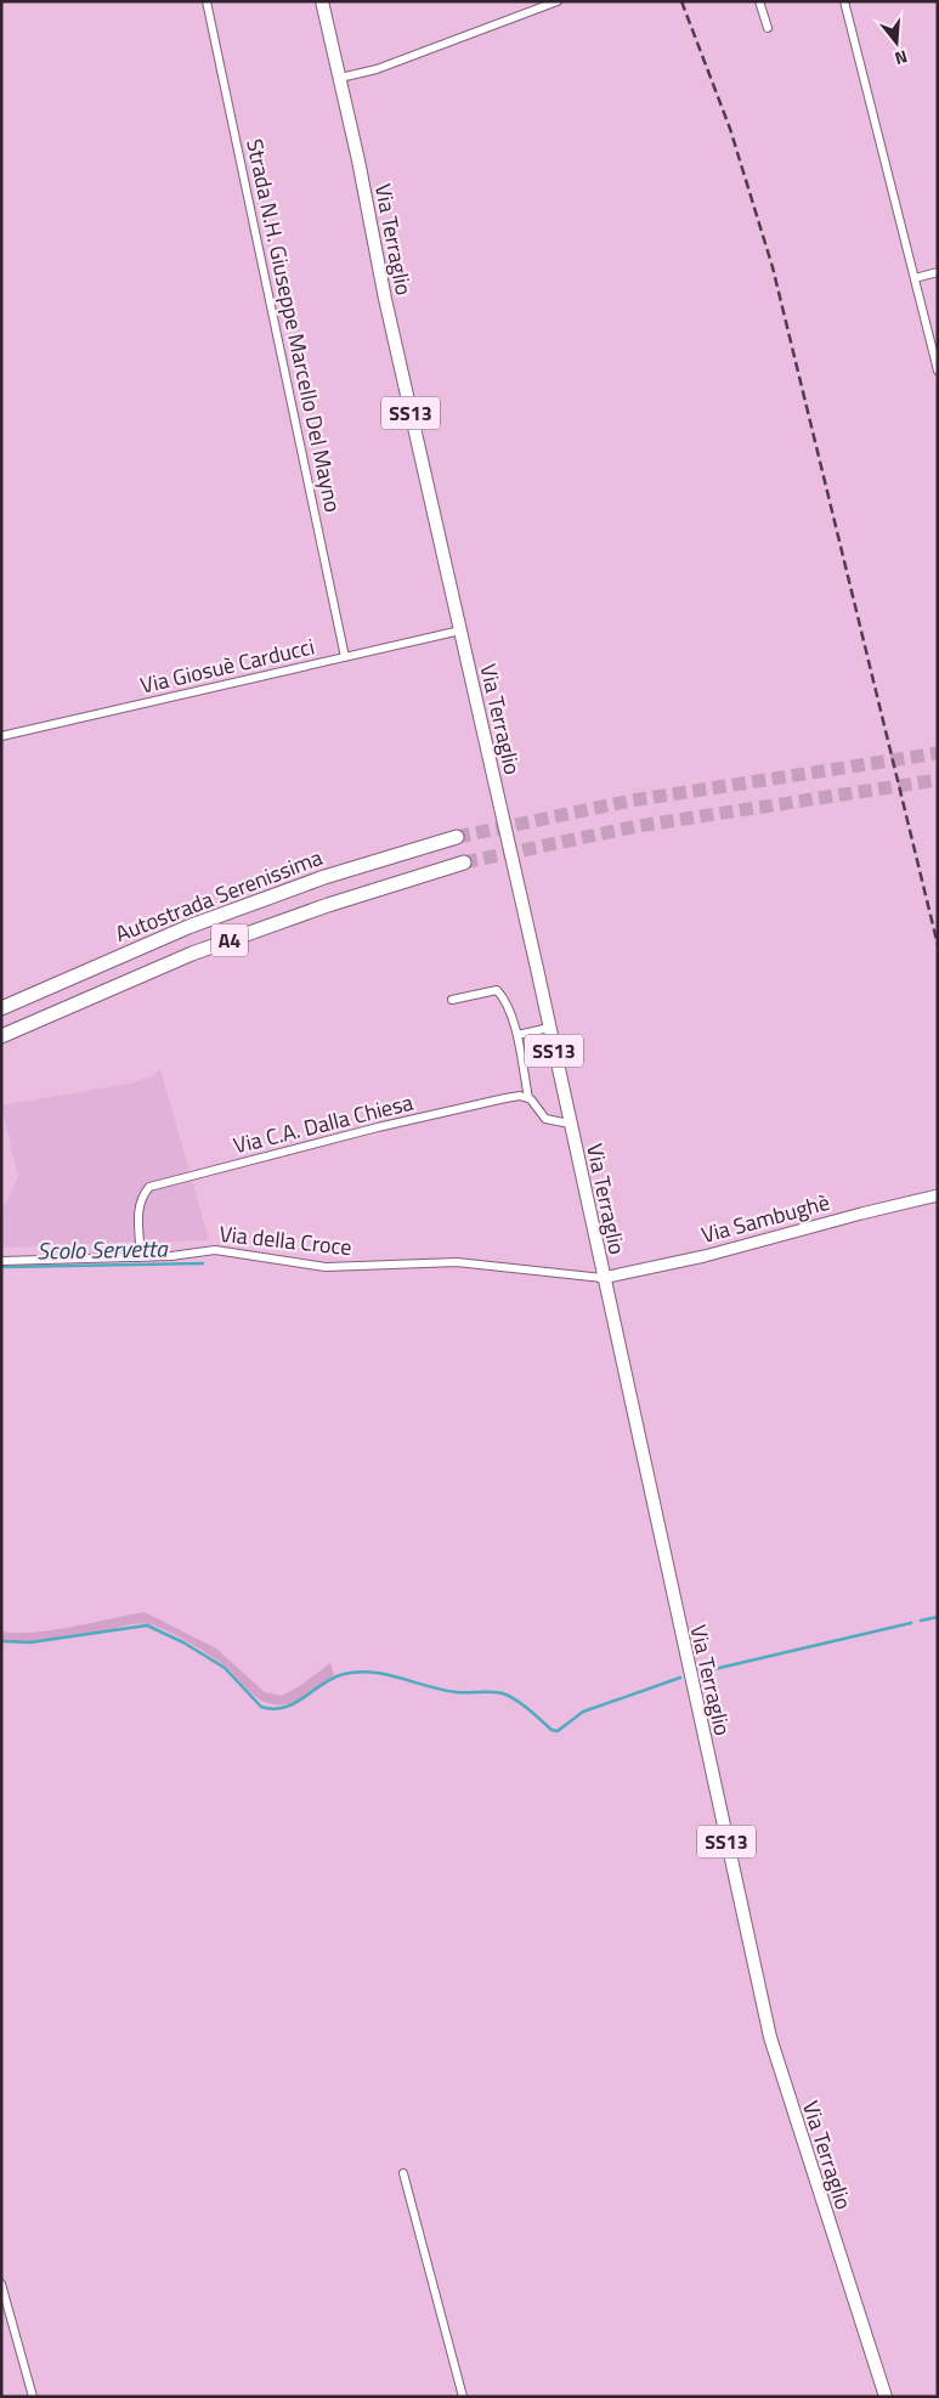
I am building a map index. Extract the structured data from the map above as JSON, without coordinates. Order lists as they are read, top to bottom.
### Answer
{
  "streets": {
    "highway": ["Autostrada Serenissima", "A4"],
    "main road": ["Via Terraglio", "SS13"],
    "street": [
      "Strada N.H. Giuseppe Marcello Del Mayno",
      "Via Giosuè Carducci",
      "Via C.A. Dalla Chiesa",
      "Via Sambughè",
      "Via della Croce"
    ]
  },
  "crossings": [
    ["Via Terraglio", "Via Giosuè Carducci"],
    ["Via Terraglio", "Via Sambughè"],
    ["Via Terraglio", "Via della Croce"],
    ["Strada N.H. Giuseppe Marcello Del Mayno", "Via Giosuè Carducci"],
    ["Via C.A. Dalla Chiesa", "Via della Croce"],
    ["Via Sambughè", "Via della Croce"]
  ],
  "water": ["Scolo Servetta"],
  "north": "bottom"
}
